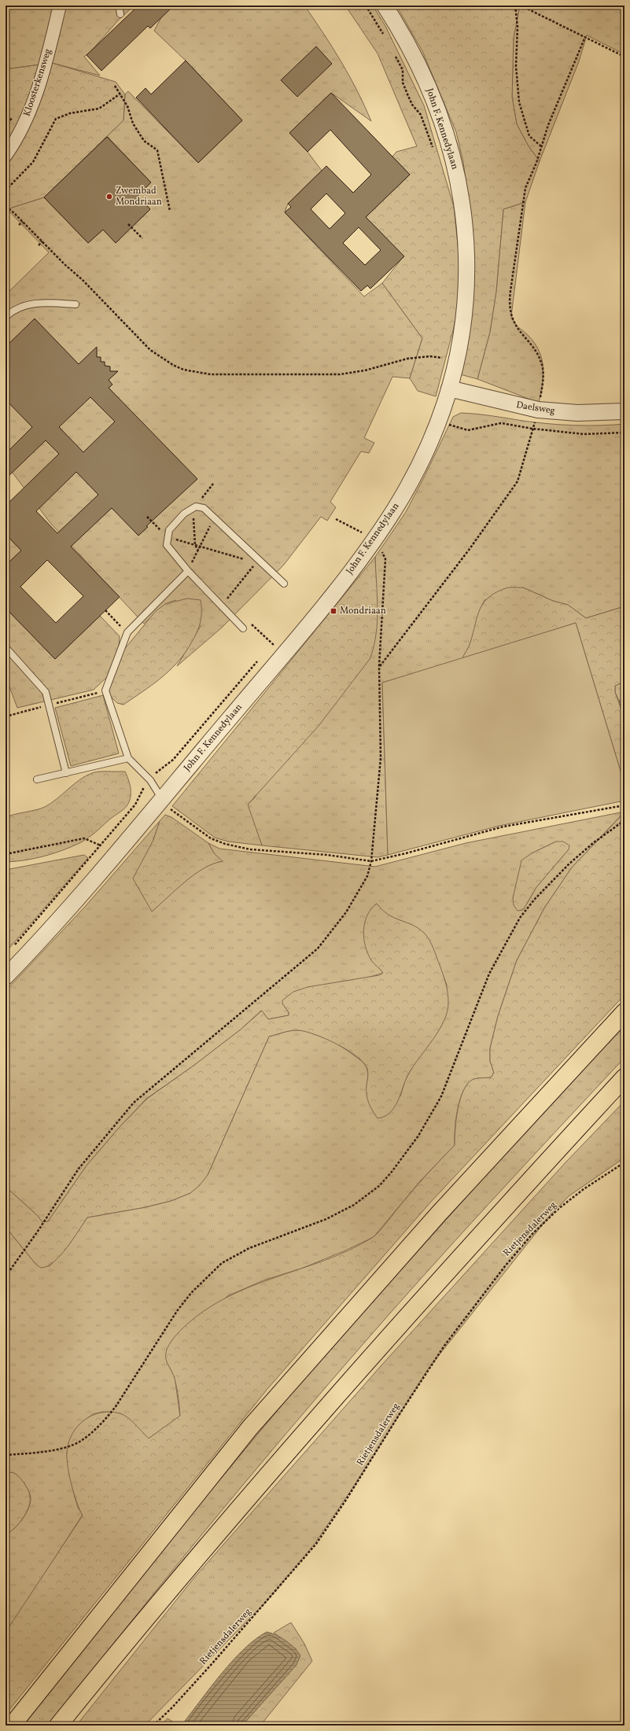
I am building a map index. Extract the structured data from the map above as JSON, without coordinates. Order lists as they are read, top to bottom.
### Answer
{
  "streets": {
    "street": ["Kloosterkensweg", "John F. Kennedylaan", "Daelsweg"],
    "path": ["Rietjensdalerweg"]
  },
  "crossings": [
    ["John F. Kennedylaan", "Daelsweg"]
  ],
  "places": {
    "other": ["Zwembad Mondriaan"],
    "transit": ["Mondriaan"]
  }
}
